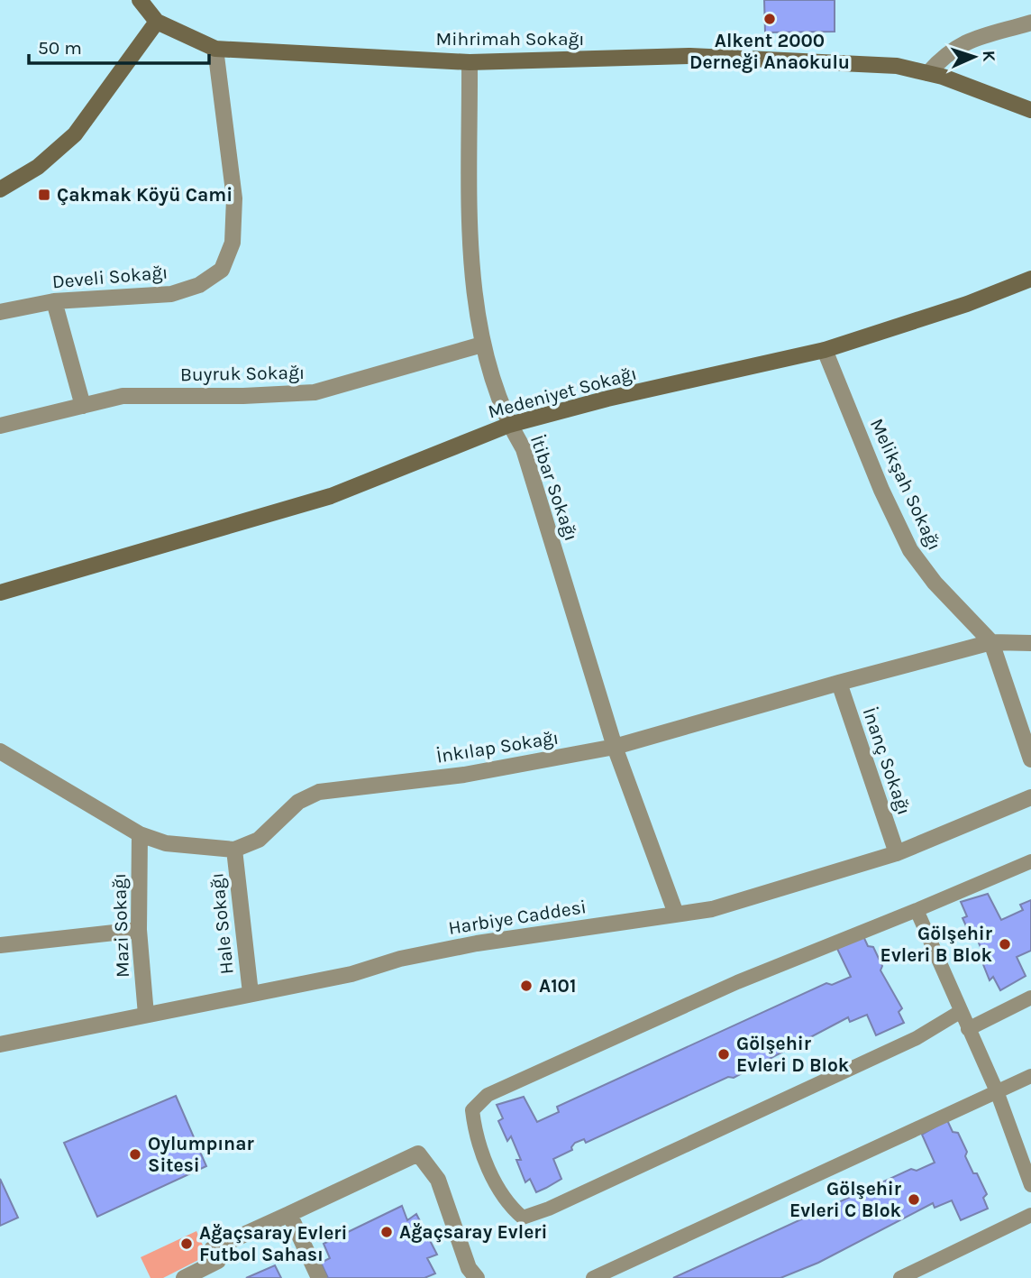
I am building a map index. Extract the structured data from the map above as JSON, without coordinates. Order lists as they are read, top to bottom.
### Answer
{
  "streets": {
    "street": [
      "Mihrimah Sokağı",
      "Develi Sokağı",
      "Buyruk Sokağı",
      "Medeniyet Sokağı",
      "Melikşah Sokağı",
      "İtibar Sokağı",
      "İnkılap Sokağı",
      "İnanç Sokağı",
      "Harbiye Caddesi",
      "Hale Sokağı",
      "Mazi Sokağı"
    ]
  },
  "crossings": [
    ["Mihrimah Sokağı", "Develi Sokağı"],
    ["Mihrimah Sokağı", "İtibar Sokağı"],
    ["Buyruk Sokağı", "İtibar Sokağı"],
    ["Medeniyet Sokağı", "Melikşah Sokağı"],
    ["Medeniyet Sokağı", "İtibar Sokağı"],
    ["Melikşah Sokağı", "İnkılap Sokağı"],
    ["İtibar Sokağı", "İnkılap Sokağı"],
    ["İtibar Sokağı", "Harbiye Caddesi"],
    ["İnkılap Sokağı", "İnanç Sokağı"],
    ["İnkılap Sokağı", "Hale Sokağı"],
    ["İnanç Sokağı", "Harbiye Caddesi"],
    ["Harbiye Caddesi", "Hale Sokağı"],
    ["Harbiye Caddesi", "Mazi Sokağı"]
  ],
  "places": {
    "other": [
      "Alkent 2000 Derneği Anaokulu",
      "Gölşehir Evleri B Blok",
      "A101",
      "Gölşehir Evleri D Blok",
      "Oylumpınar Sitesi",
      "Gölşehir Evleri C Blok",
      "Ağaçsaray Evleri",
      "Ağaçsaray Evleri Futbol Sahası"
    ],
    "transit": ["Çakmak Köyü Cami"]
  },
  "scale_bar": "50 m",
  "north": "right"
}
